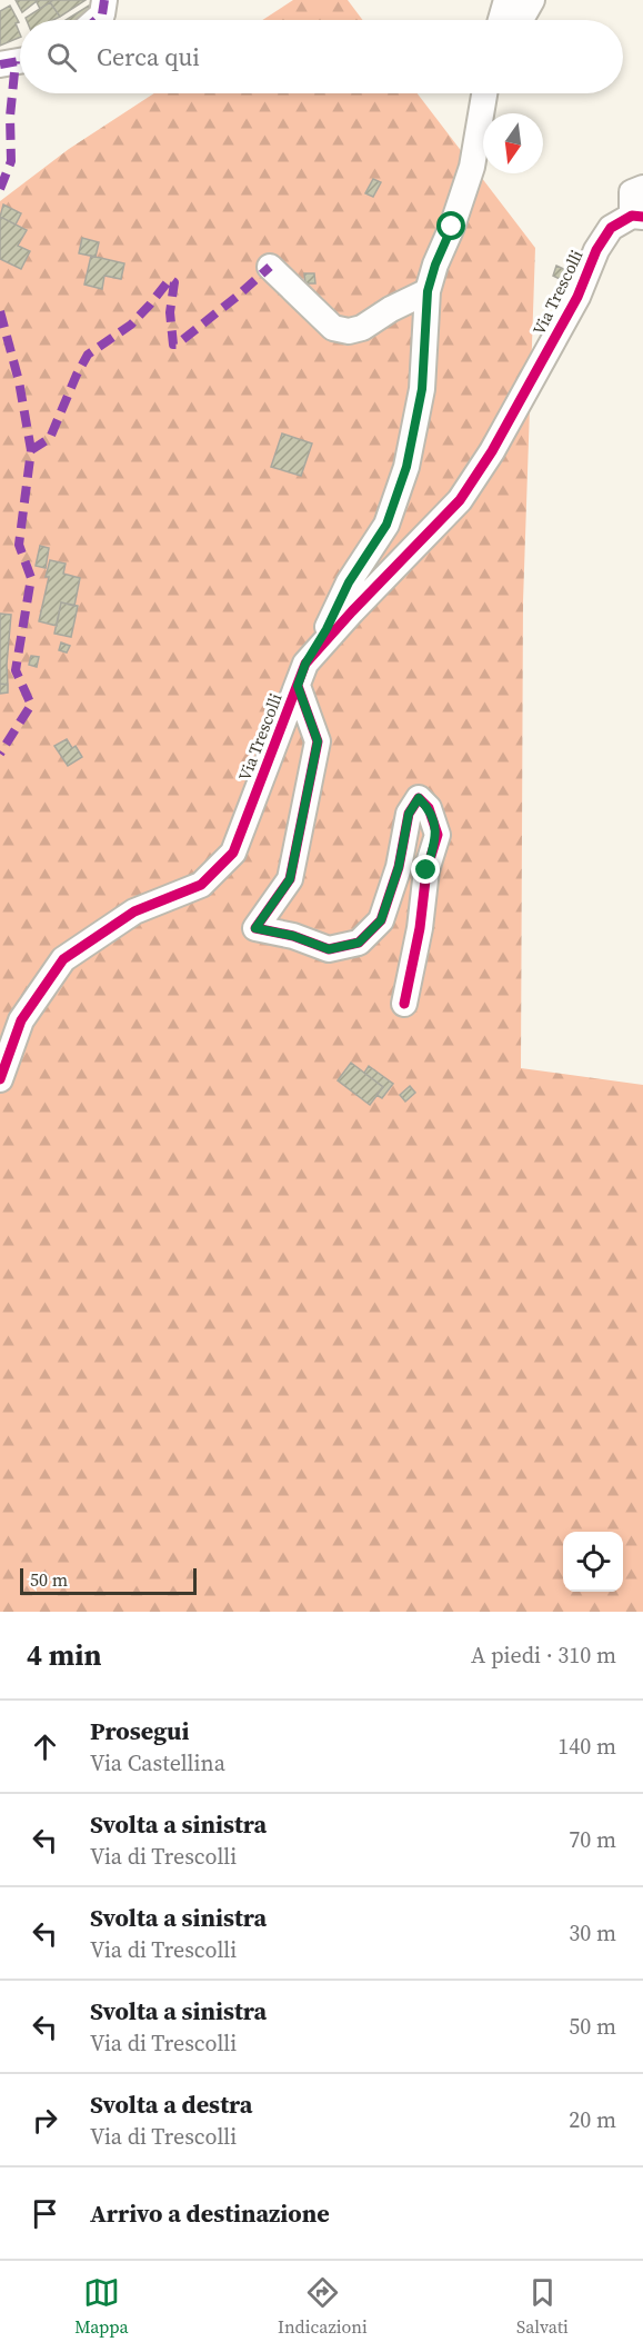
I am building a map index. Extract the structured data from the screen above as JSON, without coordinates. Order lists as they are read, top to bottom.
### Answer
{
  "streets": {
    "street": ["Via Trescolli"]
  },
  "scale_bar": "50 m",
  "north": "bottom",
  "page": {
    "search": "Cerca qui",
    "scale": "50 m",
    "heading": ["4 min", "A piedi · 310 m"],
    "list": [
      ["Prosegui", "Via Castellina", "140 m"],
      ["Svolta a sinistra", "Via di Trescolli", "70 m"],
      ["Svolta a sinistra", "Via di Trescolli", "30 m"],
      ["Svolta a sinistra", "Via di Trescolli", "50 m"],
      ["Svolta a destra", "Via di Trescolli", "20 m"],
      "Arrivo a destinazione"
    ],
    "nav": ["Mappa", "Indicazioni", "Salvati"]
  }
}
